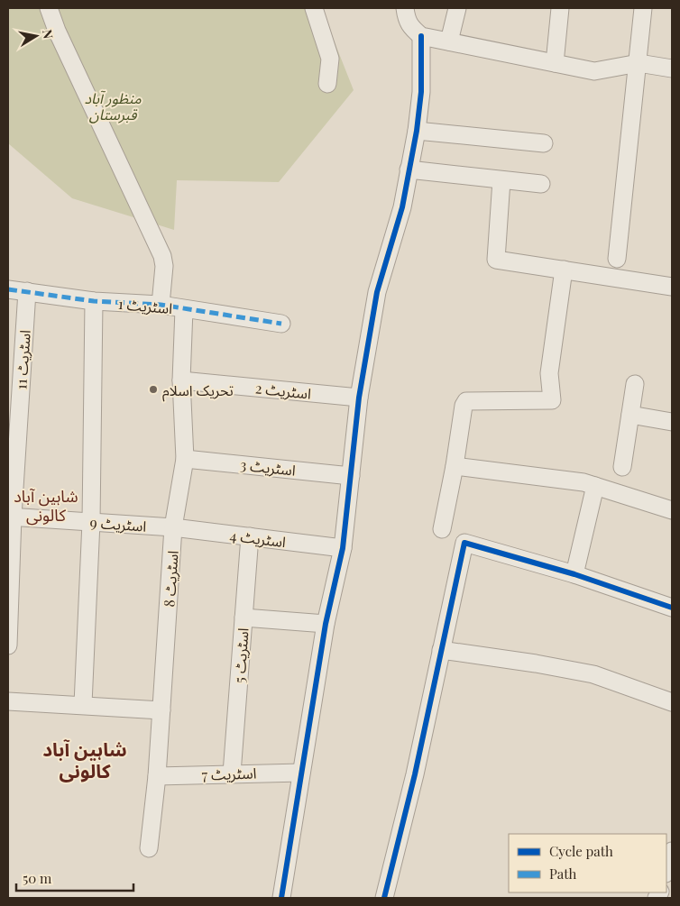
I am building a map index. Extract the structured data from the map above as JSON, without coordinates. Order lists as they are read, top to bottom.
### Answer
{
  "streets": {
    "street": [
      "اسٹریٹ 1",
      "اسٹریٹ 11",
      "اسٹریٹ 2",
      "اسٹریٹ 3",
      "اسٹریٹ 9",
      "اسٹریٹ 4",
      "اسٹریٹ 8",
      "اسٹریٹ 5",
      "اسٹریٹ 7"
    ]
  },
  "crossings": [
    ["اسٹریٹ 1", "اسٹریٹ 11"],
    ["اسٹریٹ 1", "اسٹریٹ 8"],
    ["اسٹریٹ 11", "اسٹریٹ 9"],
    ["اسٹریٹ 2", "اسٹریٹ 8"],
    ["اسٹریٹ 3", "اسٹریٹ 8"],
    ["اسٹریٹ 9", "اسٹریٹ 4"],
    ["اسٹریٹ 9", "اسٹریٹ 8"],
    ["اسٹریٹ 4", "اسٹریٹ 8"],
    ["اسٹریٹ 4", "اسٹریٹ 5"],
    ["اسٹریٹ 8", "اسٹریٹ 7"],
    ["اسٹریٹ 5", "اسٹریٹ 7"]
  ],
  "districts": ["شاہین آباد کالونی", "شاہین آباد کالونی"],
  "parks": ["منظور آباد قبرستان"],
  "places": ["تحریک اسلام"],
  "legend": ["Cycle path", "Path"],
  "scale_bar": "50 m",
  "north": "right"
}
